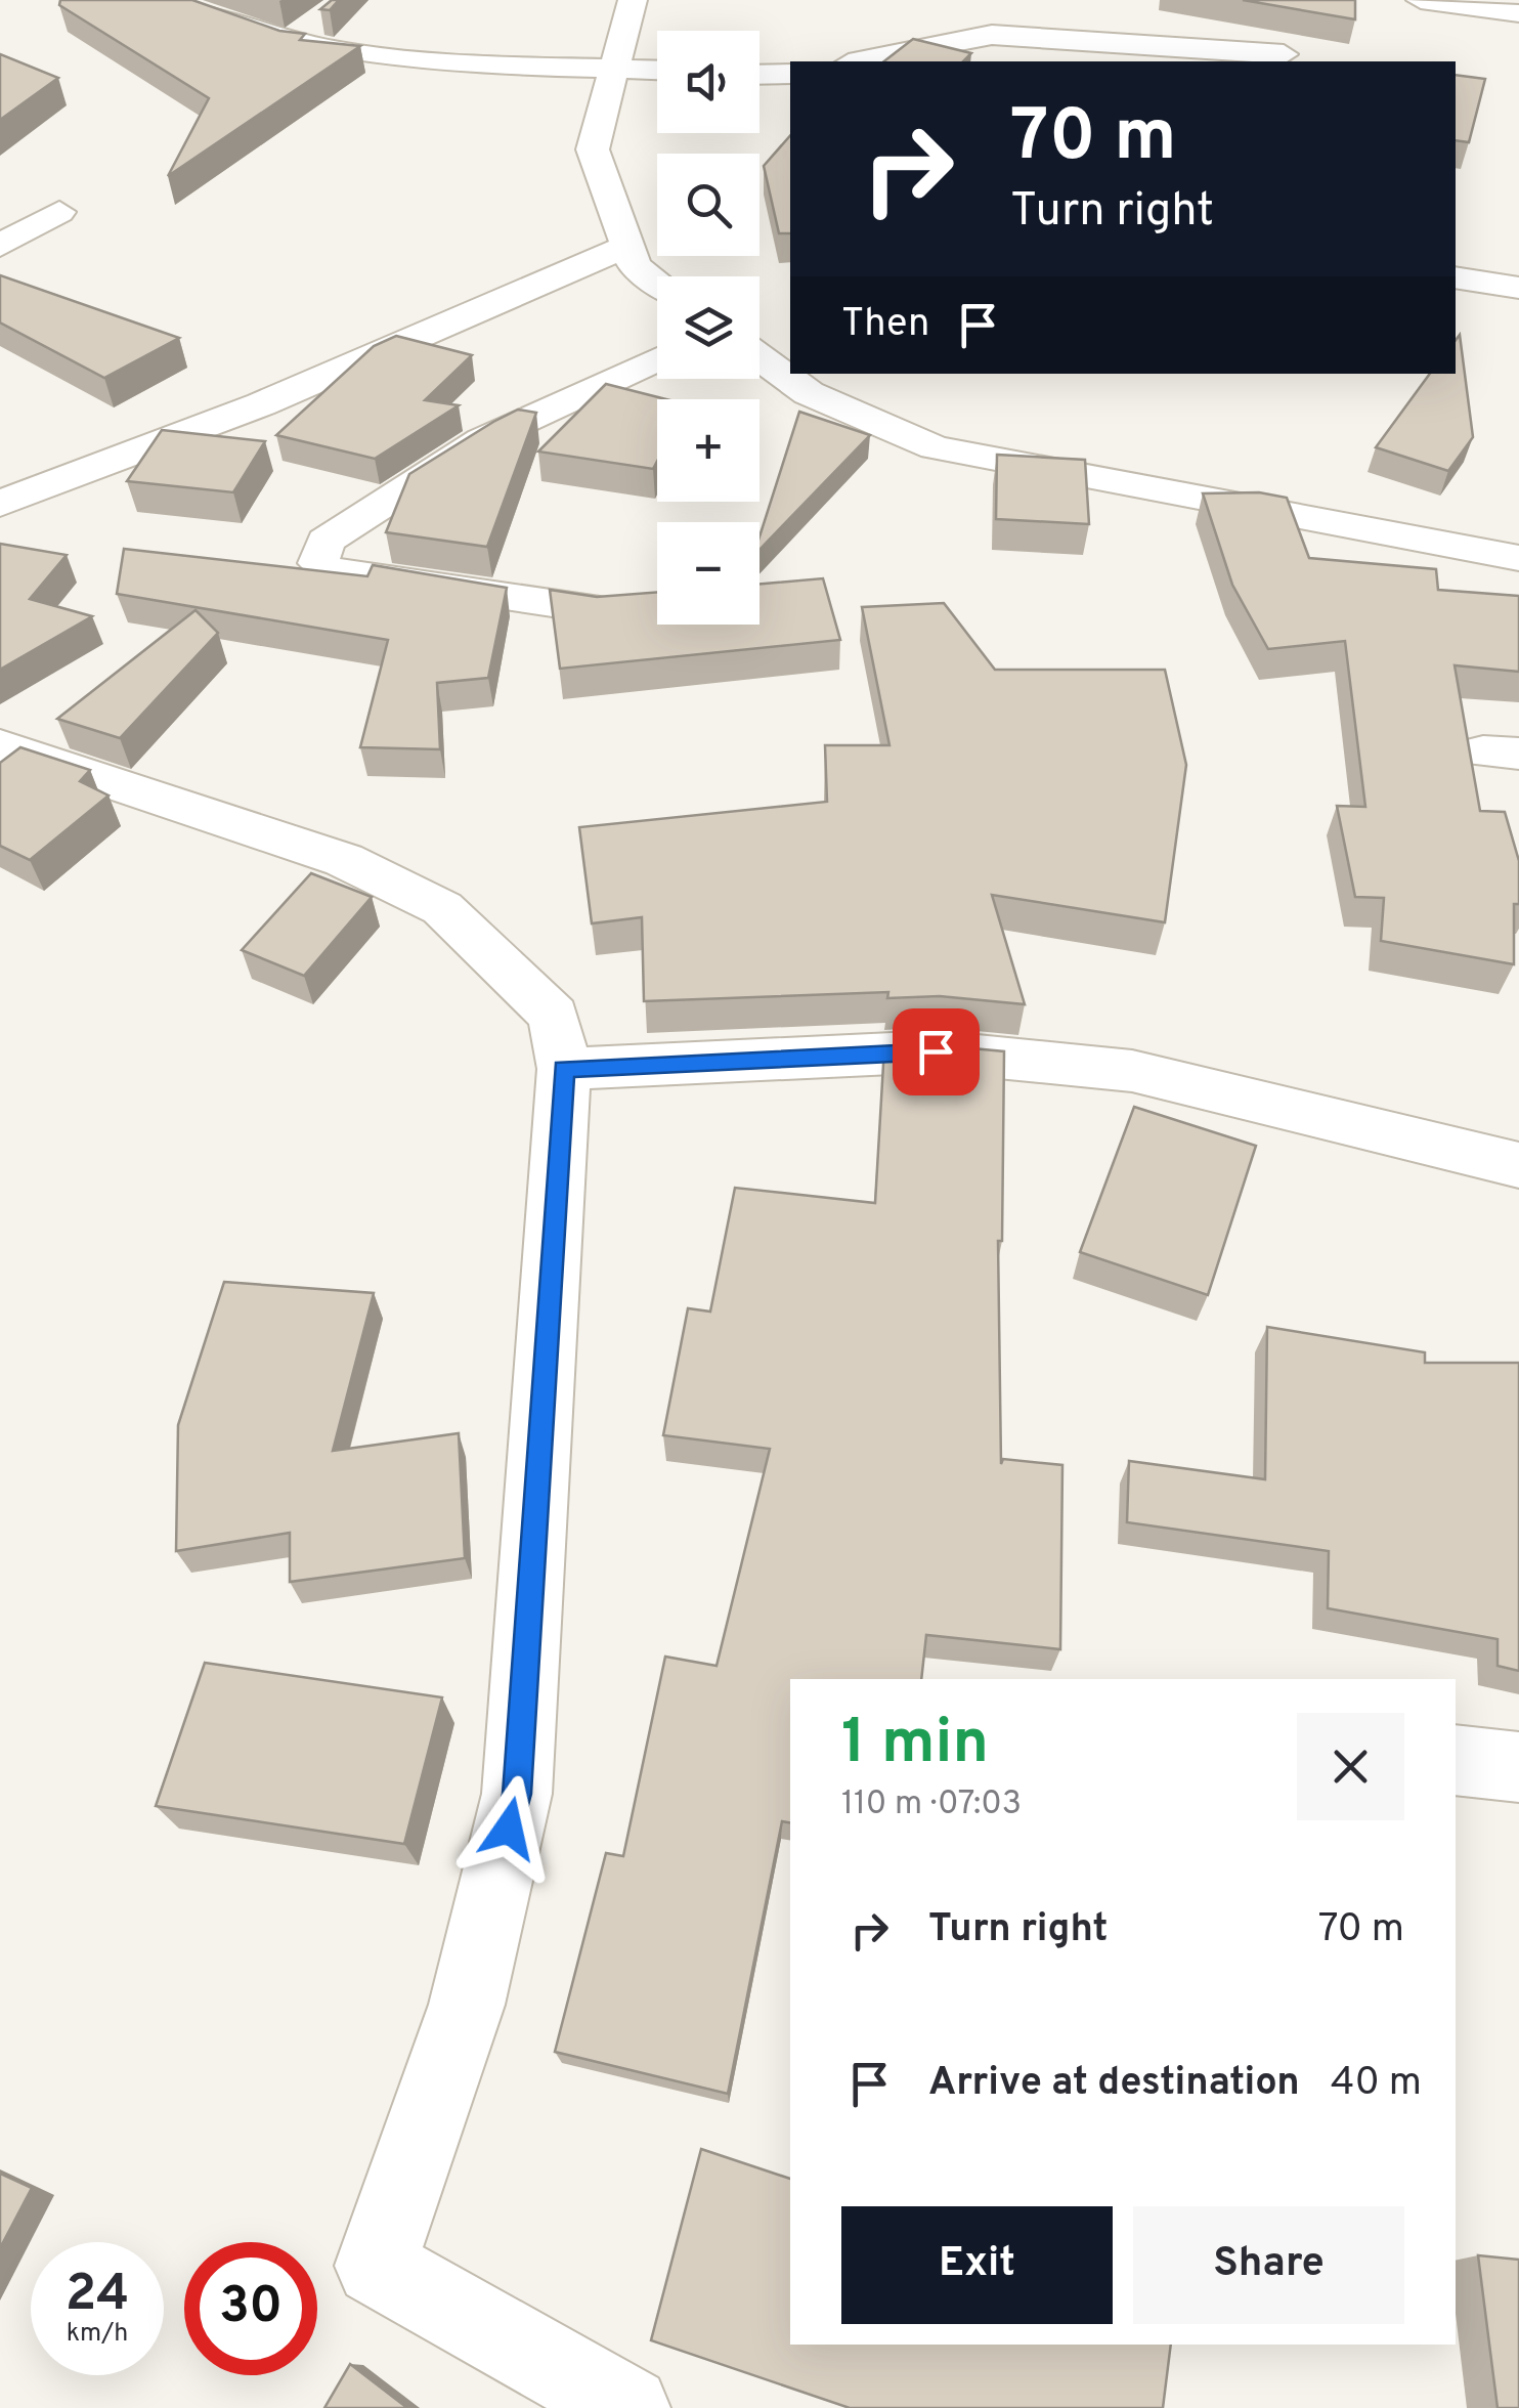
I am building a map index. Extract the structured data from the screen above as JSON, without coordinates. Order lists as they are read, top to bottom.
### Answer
{
  "page": {
    "map_buttons": ["+", "−"],
    "turn": ["70 m", "Turn right"],
    "then": "Then",
    "heading": ["1 min", "110 m · 07:03"],
    "list": [
      {
        "name": "Turn right",
        "value": "70 m"
      },
      {
        "name": "Arrive at destination",
        "value": "40 m"
      }
    ],
    "buttons": ["Exit", "Share"],
    "speed": "24 km/h",
    "limit": "30"
  }
}
